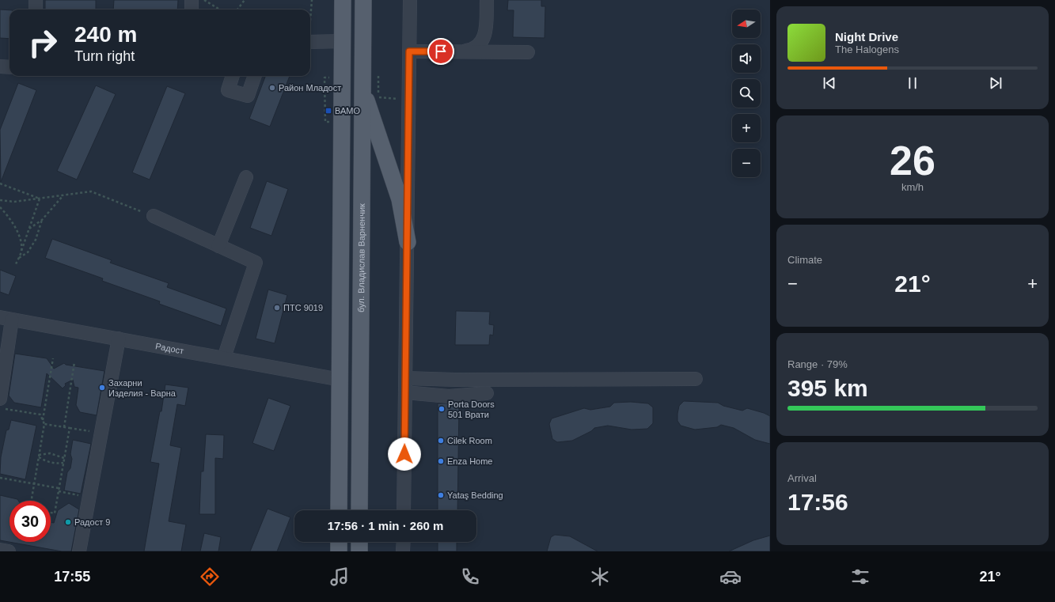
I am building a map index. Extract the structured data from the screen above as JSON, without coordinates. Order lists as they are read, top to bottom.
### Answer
{
  "streets": {
    "main road": ["бул. Владислав Варненчик"],
    "street": ["Радост"]
  },
  "places": {
    "other": [
      "Район Младост",
      "ПТС 9019",
      "Захарни Изделия - Варна",
      "Porta Doors 501 Врати",
      "Cilek Room",
      "Enza Home",
      "Yataş Bedding",
      "Радост 9"
    ],
    "transit": ["ВАМО"]
  },
  "north": "left",
  "page": {
    "map_buttons": ["+", "−"],
    "turn": ["240 m", "Turn right"],
    "song": ["Night Drive", "The Halogens"],
    "tile": [
      ["26", "km/h"],
      "Climate",
      ["Range · 79%", "395 km"],
      ["Arrival", "17:56"]
    ],
    "heat": ["−", "21°", "+"],
    "limit": "30",
    "trip": "17:56 · 1 min · 260 m",
    "tabs": ["17:55", "21°"]
  }
}
